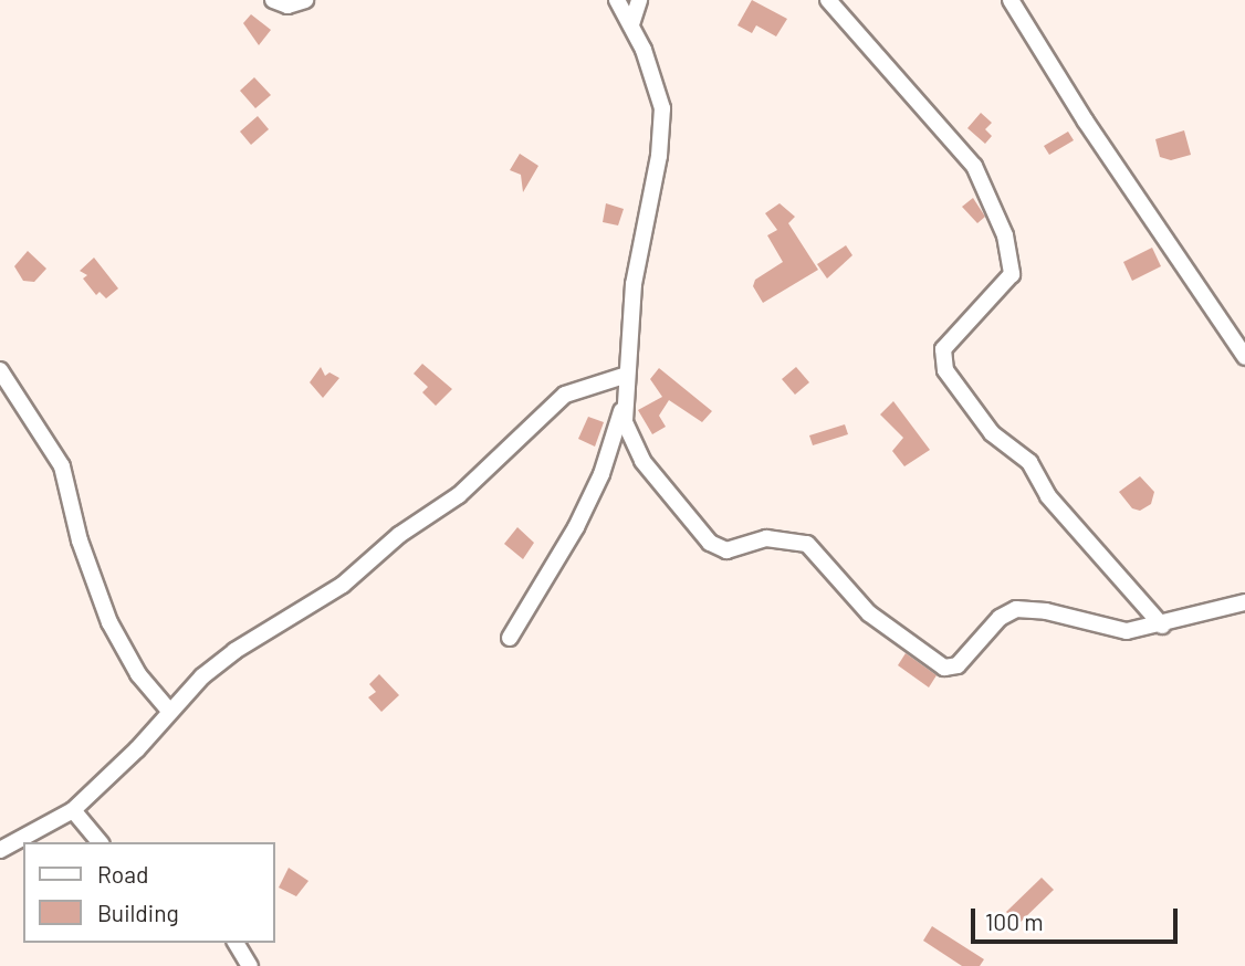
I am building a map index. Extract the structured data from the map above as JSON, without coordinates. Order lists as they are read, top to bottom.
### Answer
{
  "legend": ["Road", "Building"],
  "scale_bar": "100 m"
}
